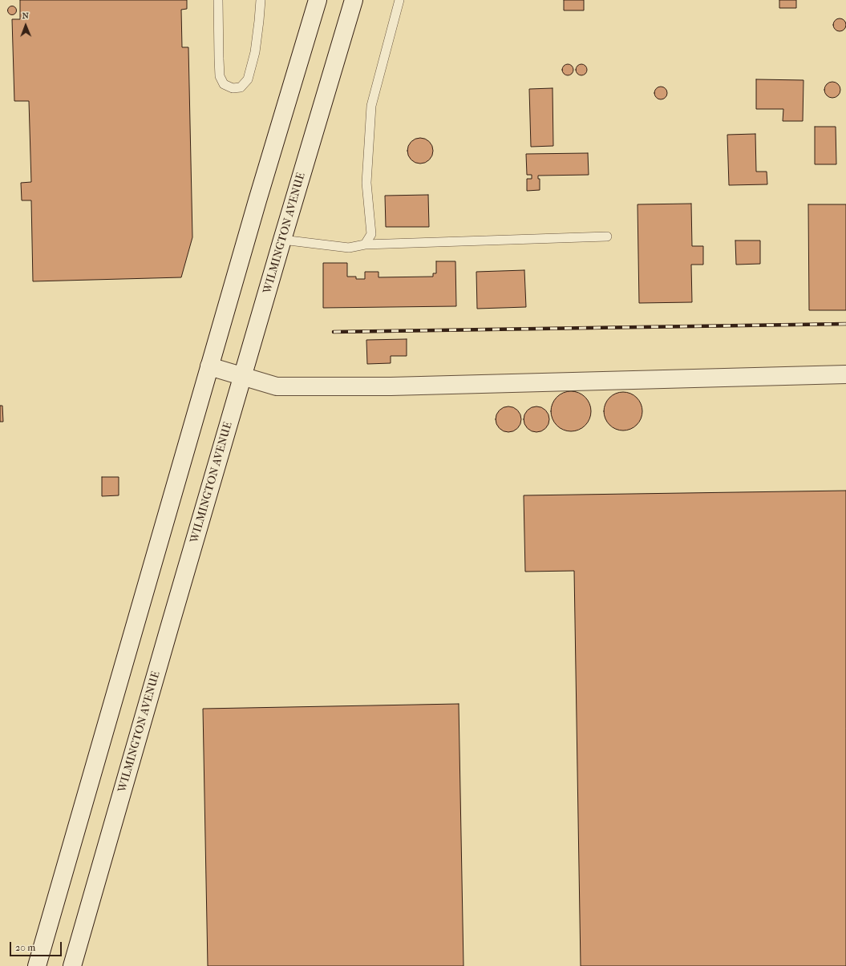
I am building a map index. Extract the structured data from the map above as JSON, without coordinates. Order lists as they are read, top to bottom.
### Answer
{
  "streets": {
    "main road": ["WILMINGTON AVENUE"]
  },
  "scale_bar": "20 m",
  "north": "top"
}
